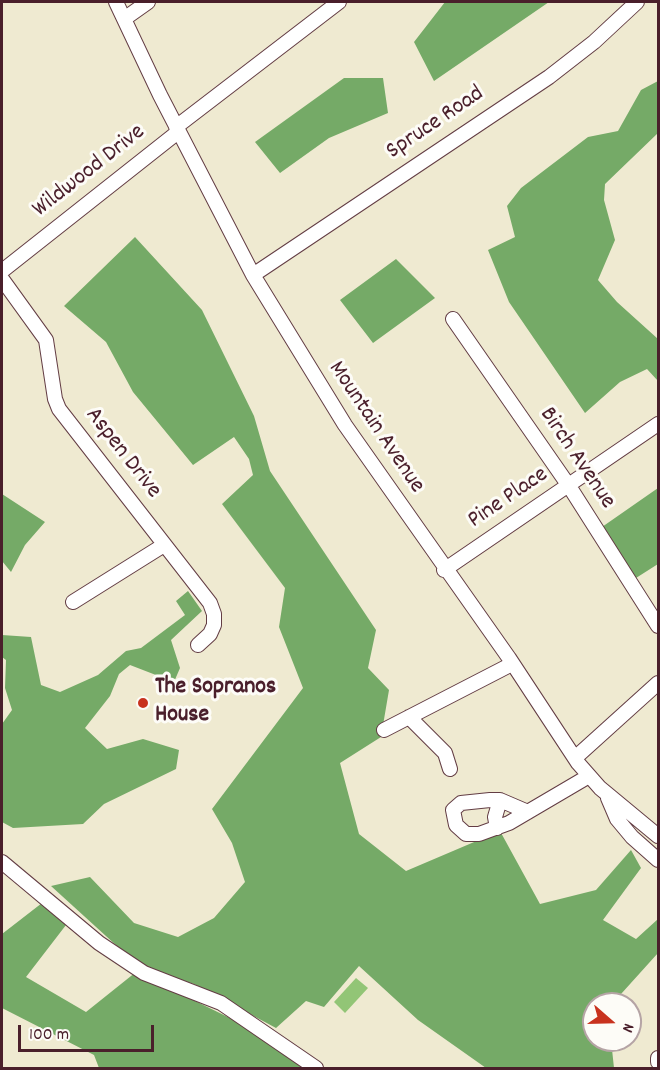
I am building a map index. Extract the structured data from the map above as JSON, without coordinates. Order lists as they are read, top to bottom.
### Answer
{
  "streets": {
    "street": [
      "Spruce Road",
      "Wildwood Drive",
      "Mountain Avenue",
      "Aspen Drive",
      "Birch Avenue",
      "Pine Place"
    ]
  },
  "crossings": [
    ["Spruce Road", "Mountain Avenue"],
    ["Wildwood Drive", "Mountain Avenue"],
    ["Mountain Avenue", "Pine Place"],
    ["Birch Avenue", "Pine Place"]
  ],
  "places": ["The Sopranos House"],
  "scale_bar": "100 m",
  "north": "right"
}
